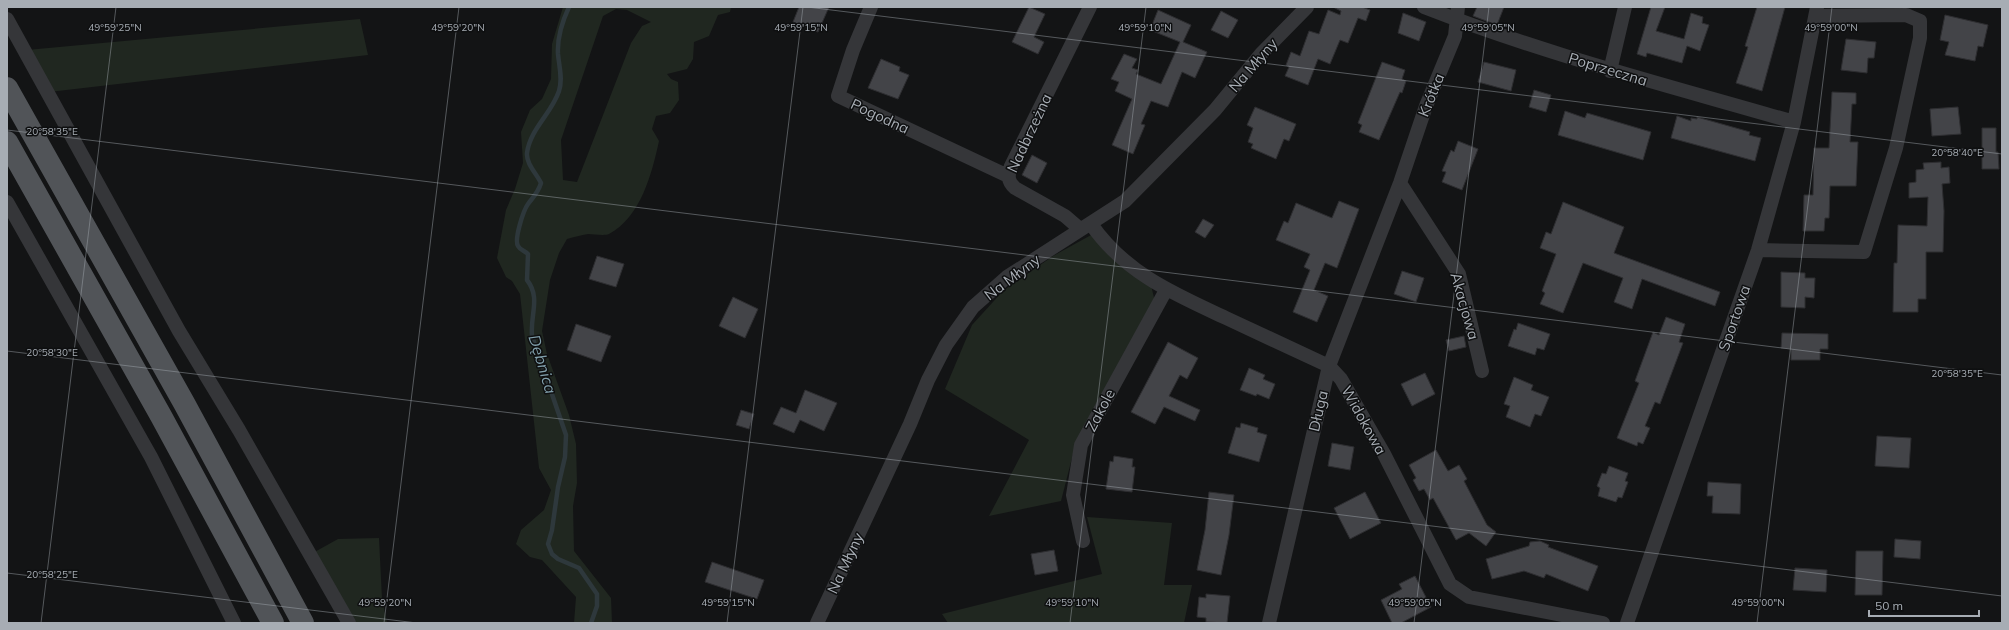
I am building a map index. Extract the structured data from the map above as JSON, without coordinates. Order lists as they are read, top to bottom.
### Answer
{
  "streets": {
    "street": [
      "Na Młyny",
      "Poprzeczna",
      "Krótka",
      "Pogodna",
      "Nadbrzeżna",
      "Akacjowa",
      "Sportowa",
      "Zakole",
      "Długa",
      "Widokowa"
    ]
  },
  "crossings": [
    ["Na Młyny", "Nadbrzeżna"],
    ["Na Młyny", "Widokowa"],
    ["Poprzeczna", "Krótka"],
    ["Poprzeczna", "Sportowa"],
    ["Krótka", "Akacjowa"],
    ["Krótka", "Długa"],
    ["Pogodna", "Nadbrzeżna"],
    ["Nadbrzeżna", "Widokowa"],
    ["Akacjowa", "Długa"],
    ["Zakole", "Widokowa"],
    ["Długa", "Widokowa"]
  ],
  "water": ["Dębnica"],
  "scale_bar": "50 m",
  "coordinates": [
    "49°59'25\"N",
    "49°59'20\"N",
    "49°59'15\"N",
    "49°59'10\"N",
    "49°59'05\"N",
    "49°59'00\"N",
    "20°58'35\"E",
    "20°58'40\"E",
    "20°58'30\"E",
    "20°58'25\"E"
  ]
}
